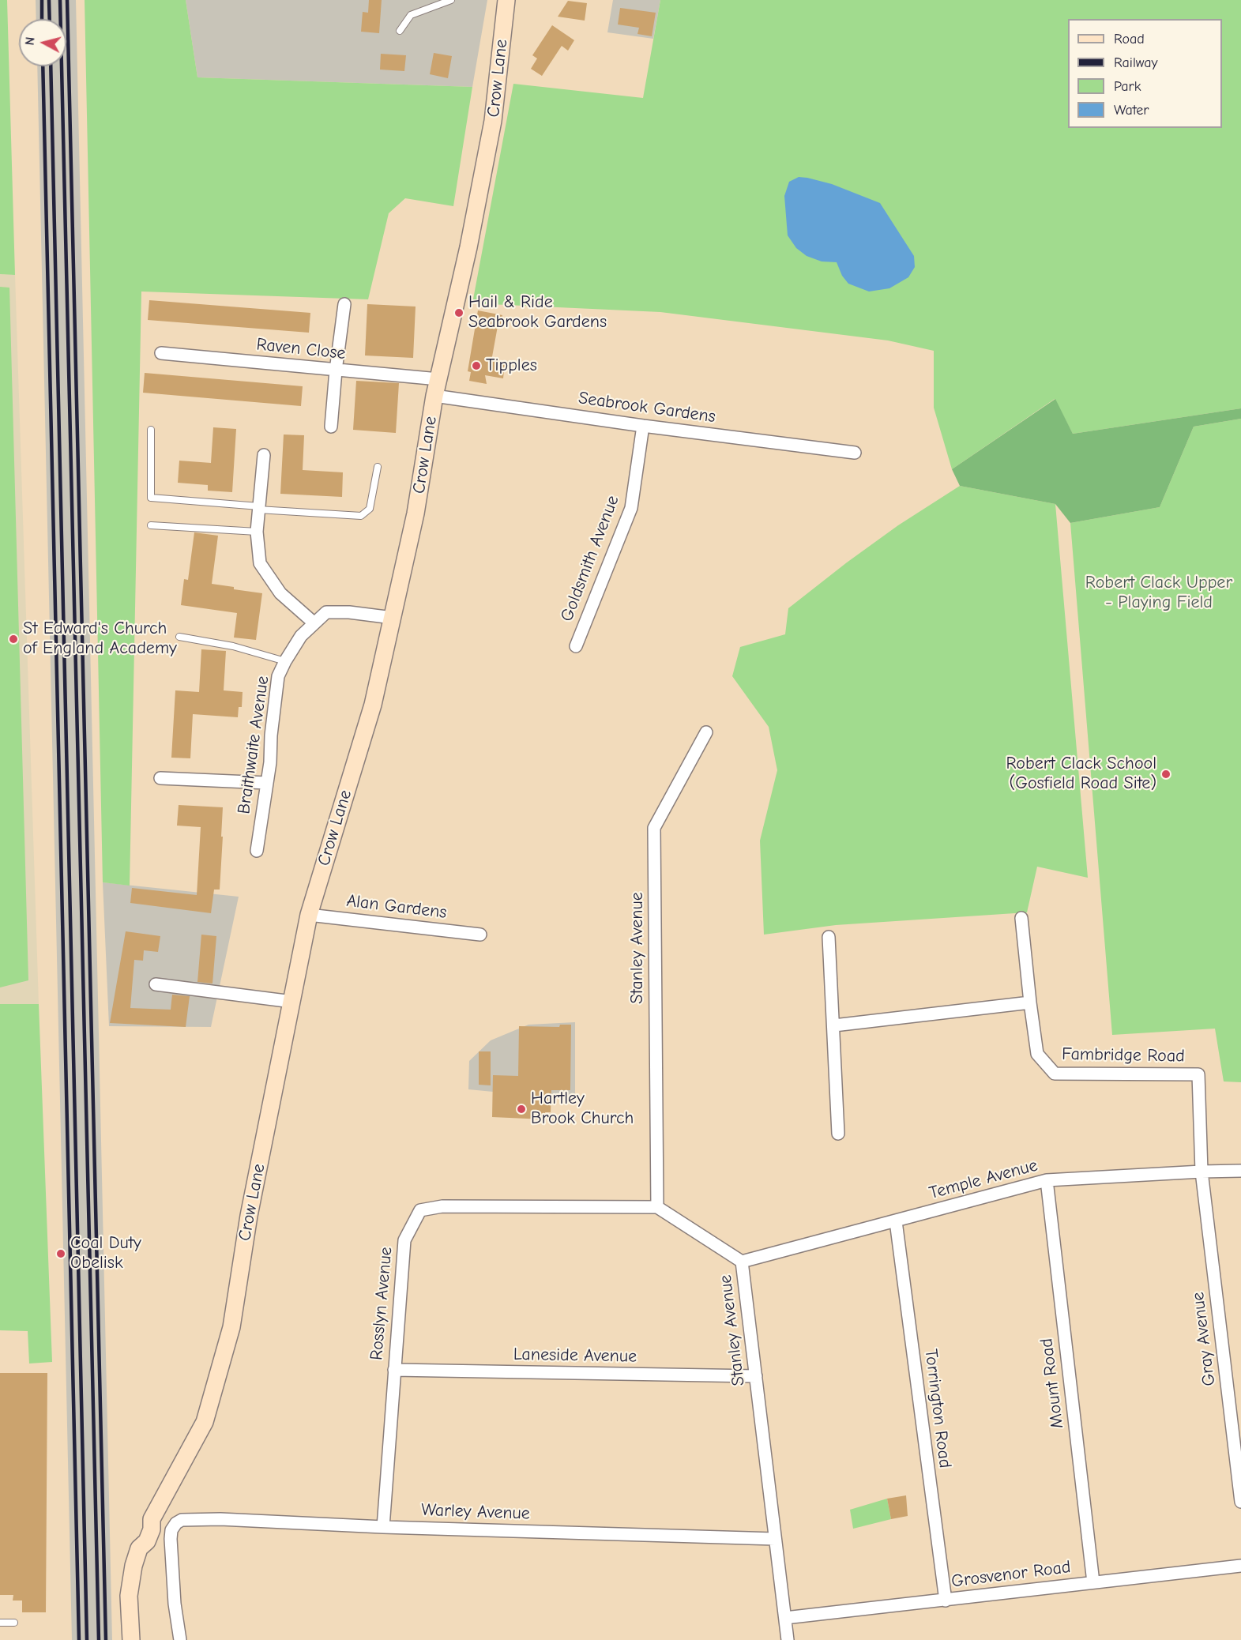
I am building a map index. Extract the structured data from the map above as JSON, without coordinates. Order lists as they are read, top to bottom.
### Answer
{
  "streets": {
    "street": [
      "Crow Lane",
      "Raven Close",
      "Seabrook Gardens",
      "Goldsmith Avenue",
      "Braithwaite Avenue",
      "Alan Gardens",
      "Stanley Avenue",
      "Fambridge Road",
      "Temple Avenue",
      "Rosslyn Avenue",
      "Gray Avenue",
      "Laneside Avenue",
      "Mount Road",
      "Torrington Road",
      "Warley Avenue",
      "Grosvenor Road"
    ]
  },
  "crossings": [
    ["Crow Lane", "Raven Close"],
    ["Crow Lane", "Seabrook Gardens"],
    ["Crow Lane", "Braithwaite Avenue"],
    ["Crow Lane", "Alan Gardens"],
    ["Seabrook Gardens", "Goldsmith Avenue"],
    ["Stanley Avenue", "Temple Avenue"],
    ["Stanley Avenue", "Rosslyn Avenue"],
    ["Stanley Avenue", "Laneside Avenue"],
    ["Stanley Avenue", "Warley Avenue"],
    ["Stanley Avenue", "Grosvenor Road"],
    ["Fambridge Road", "Temple Avenue"],
    ["Fambridge Road", "Gray Avenue"],
    ["Temple Avenue", "Gray Avenue"],
    ["Temple Avenue", "Mount Road"],
    ["Temple Avenue", "Torrington Road"],
    ["Rosslyn Avenue", "Laneside Avenue"],
    ["Rosslyn Avenue", "Warley Avenue"],
    ["Mount Road", "Grosvenor Road"],
    ["Torrington Road", "Grosvenor Road"]
  ],
  "parks": ["Robert Clack Upper - Playing Field"],
  "places": [
    "Hail & Ride Seabrook Gardens",
    "Tipples",
    "St Edward's Church of England Academy",
    "Robert Clack School (Gosfield Road Site)",
    "Hartley Brook Church",
    "Coal Duty Obelisk"
  ],
  "legend": [
    "Road",
    "Railway",
    "Park",
    "Water"
  ],
  "north": "left"
}
